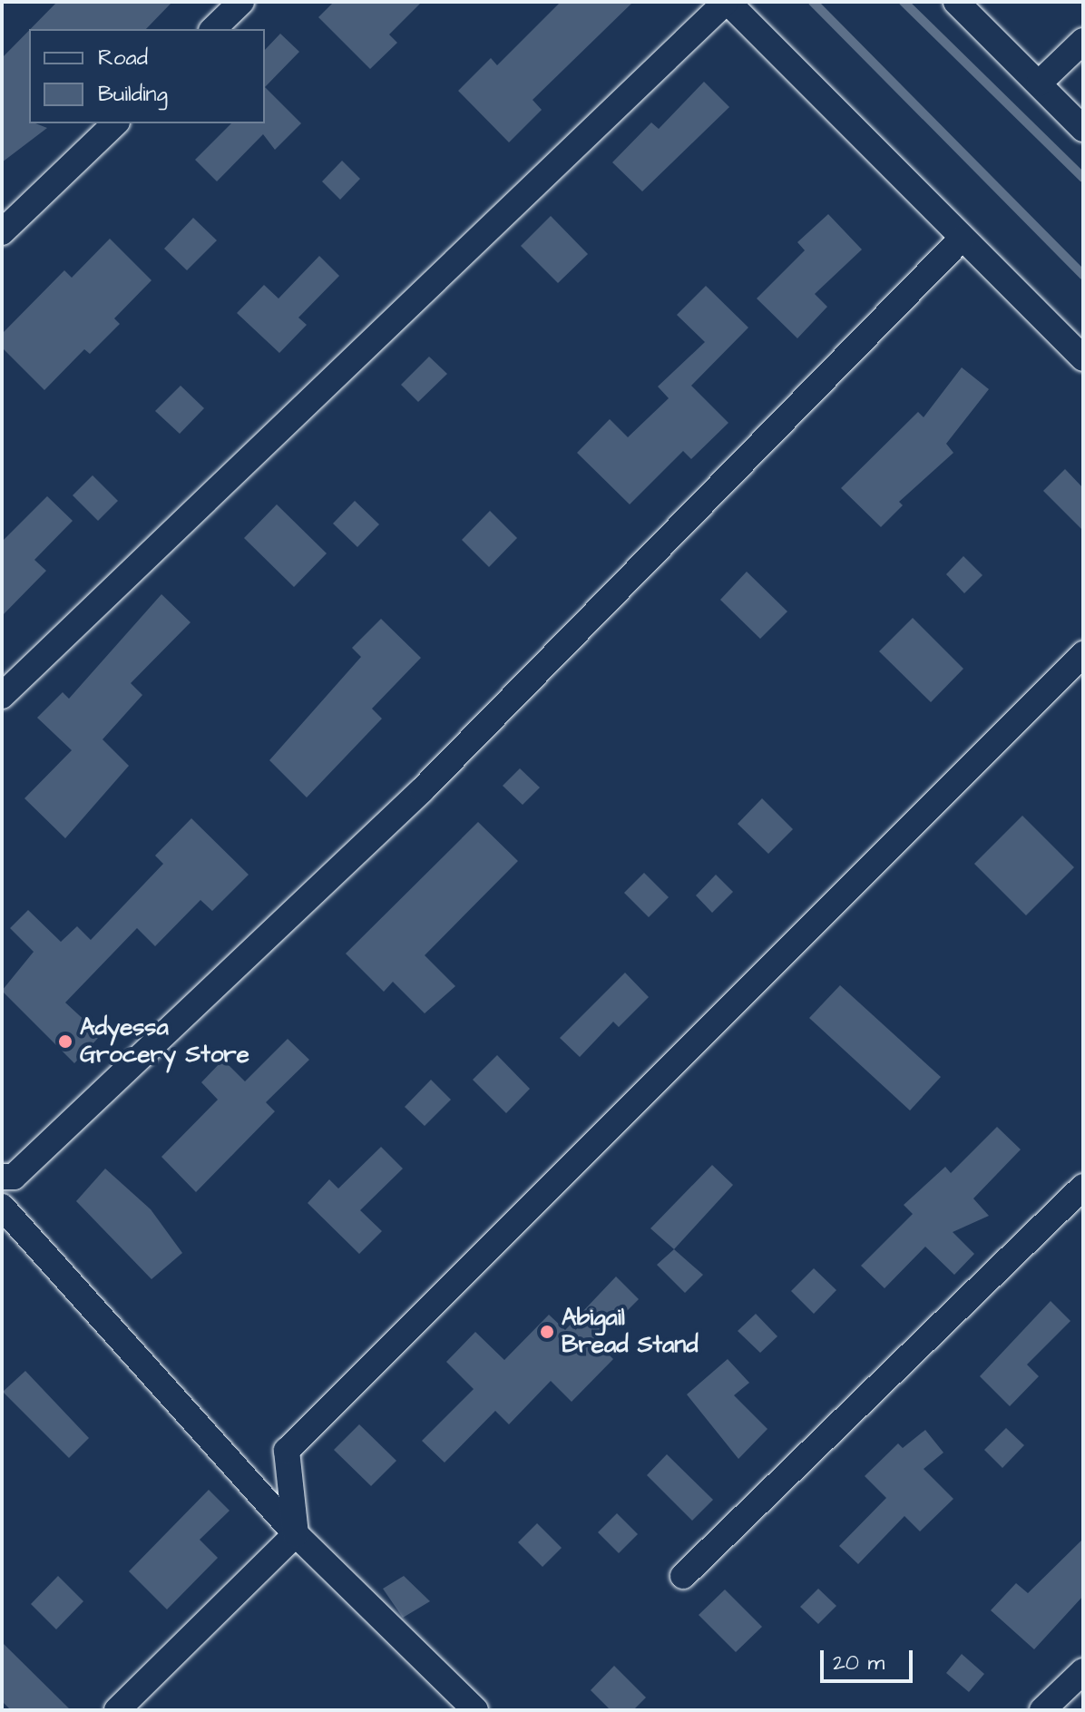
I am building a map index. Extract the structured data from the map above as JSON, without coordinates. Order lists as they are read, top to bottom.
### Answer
{
  "places": ["Adyessa Grocery Store", "Abigail Bread Stand"],
  "legend": ["Road", "Building"],
  "scale_bar": "20 m"
}
